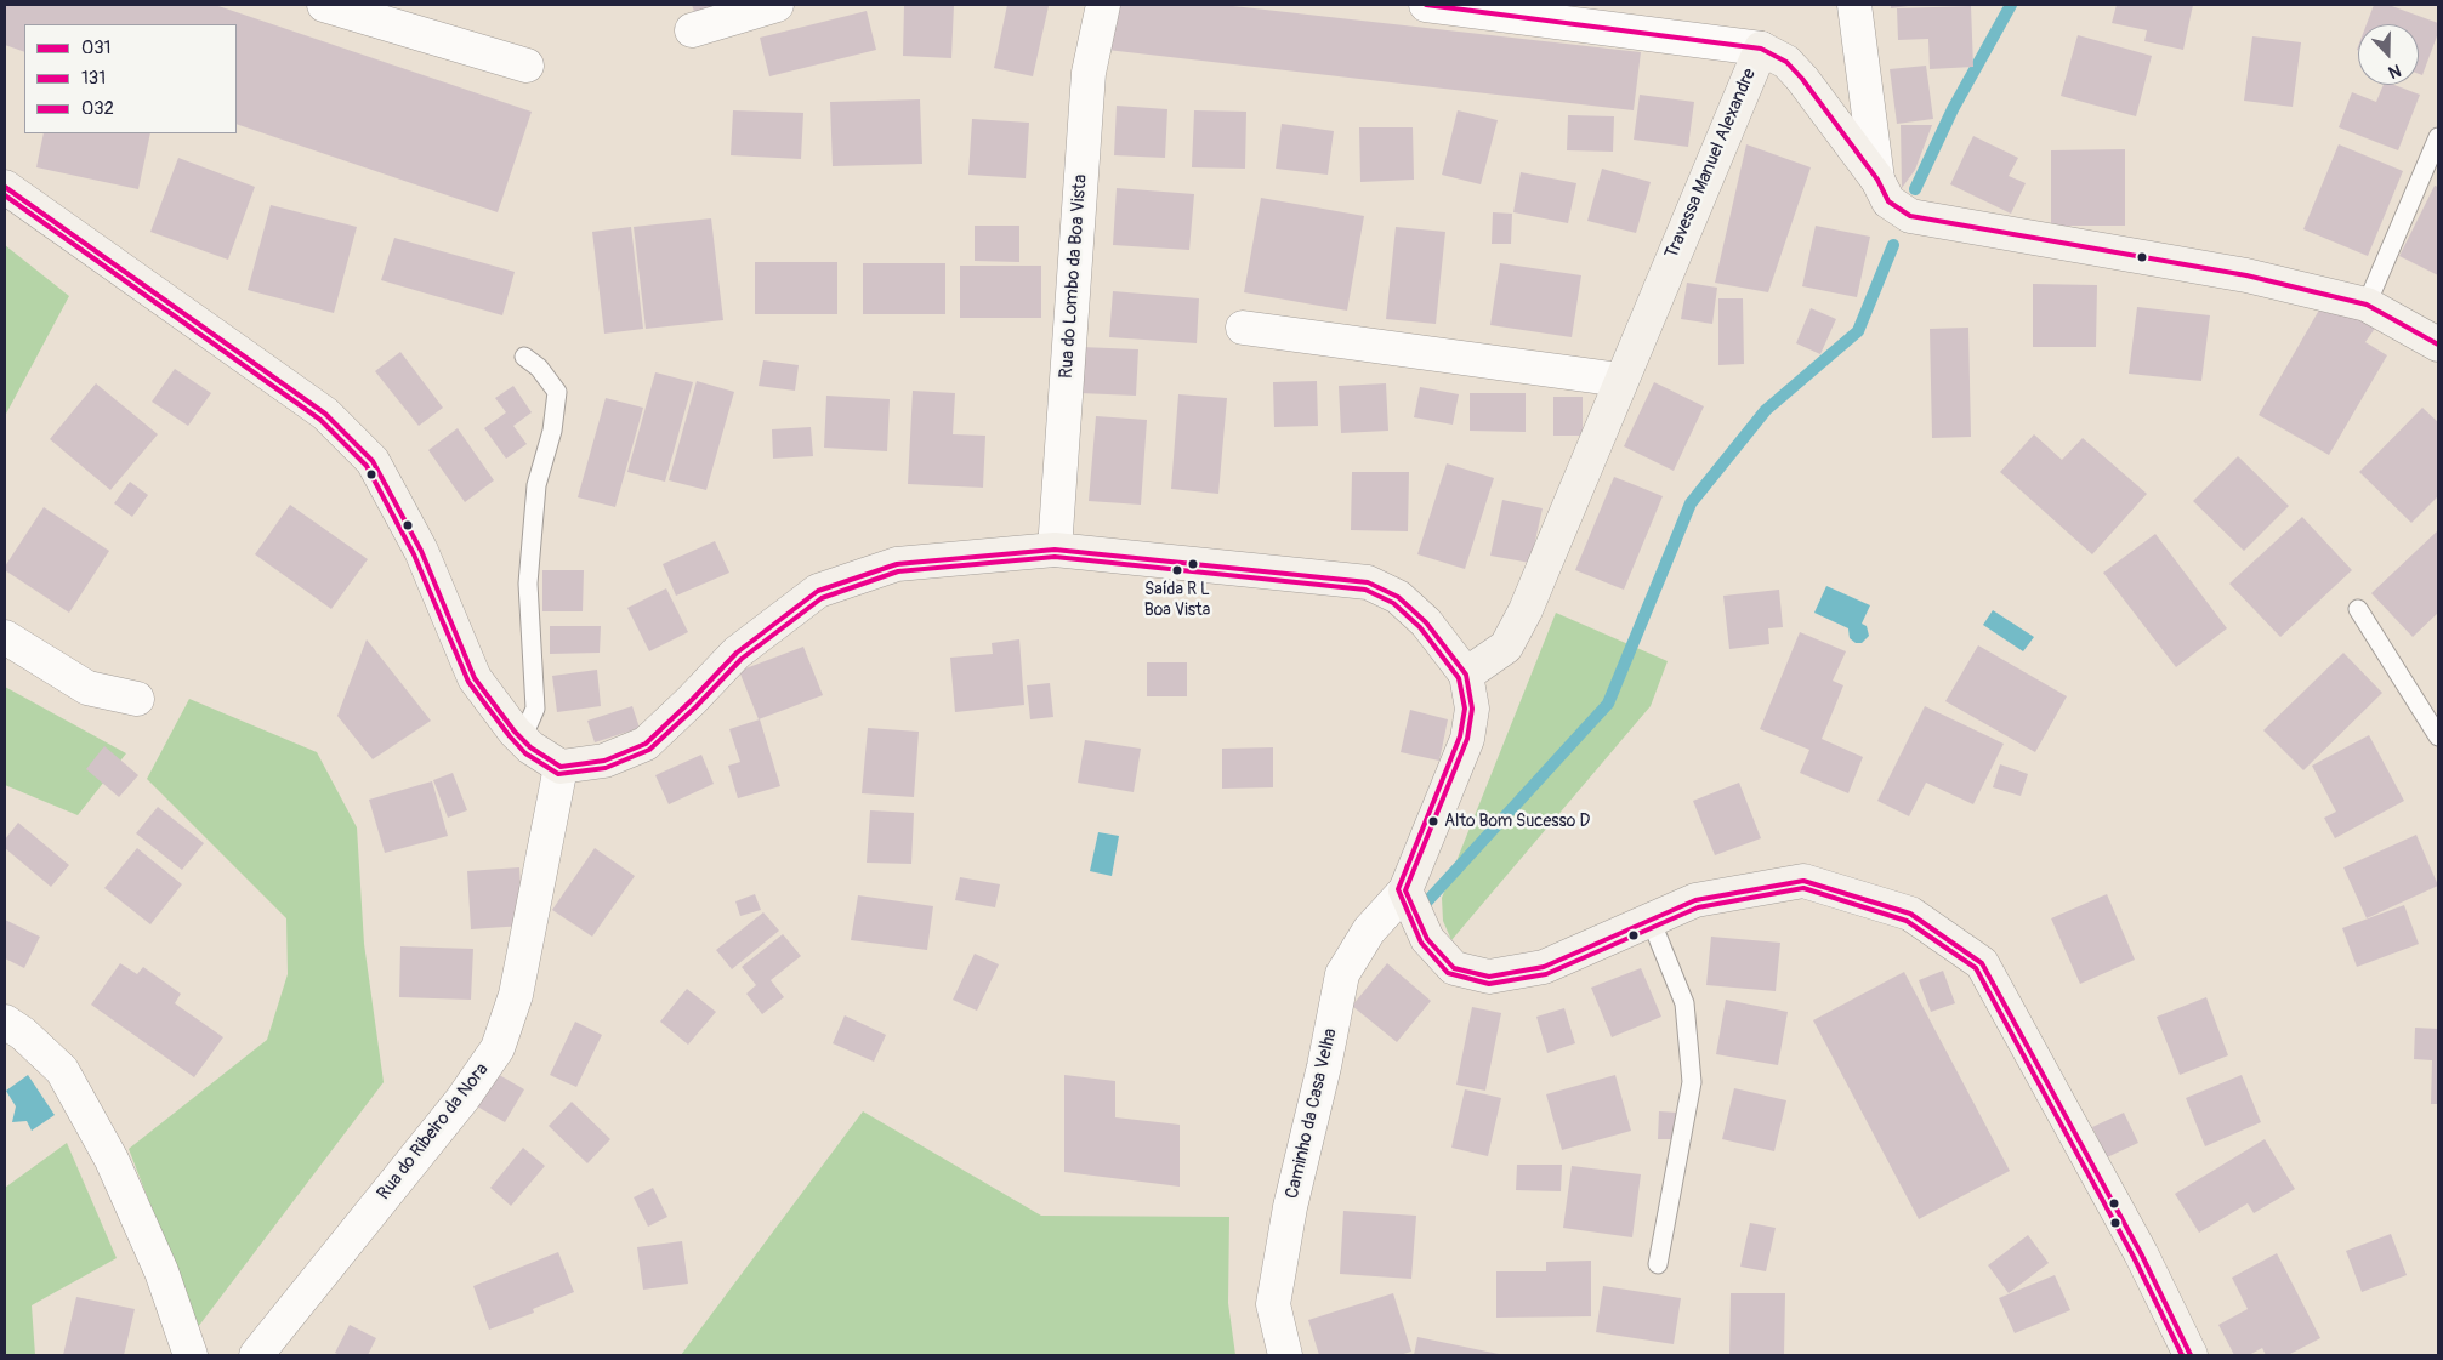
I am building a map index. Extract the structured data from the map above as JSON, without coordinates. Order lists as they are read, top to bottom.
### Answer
{
  "streets": {
    "street": [
      "Travessa Manuel Alexandre",
      "Rua do Lombo da Boa Vista",
      "Caminho da Casa Velha",
      "Rua do Ribeiro da Nora"
    ]
  },
  "places": ["Saída R L Boa Vista", "Alto Bom Sucesso D"],
  "lines": ["transit line 032", "transit line 031", "transit line 131"],
  "legend": ["031", "131", "032"],
  "north": "bottom"
}
